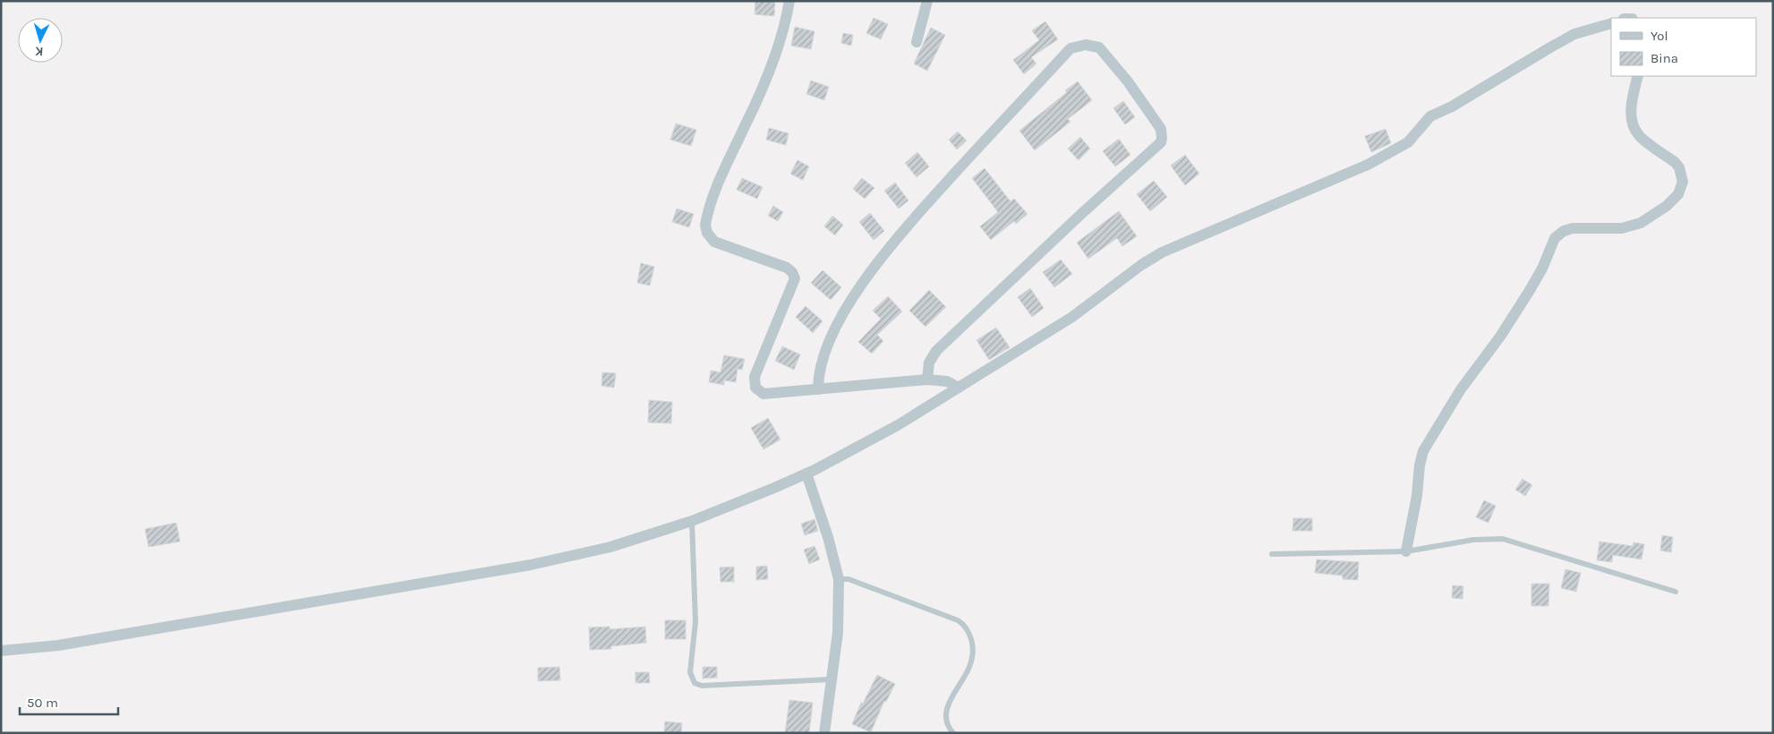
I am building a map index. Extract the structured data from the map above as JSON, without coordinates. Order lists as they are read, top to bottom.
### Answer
{
  "legend": ["Yol", "Bina"],
  "scale_bar": "50 m",
  "north": "bottom"
}
